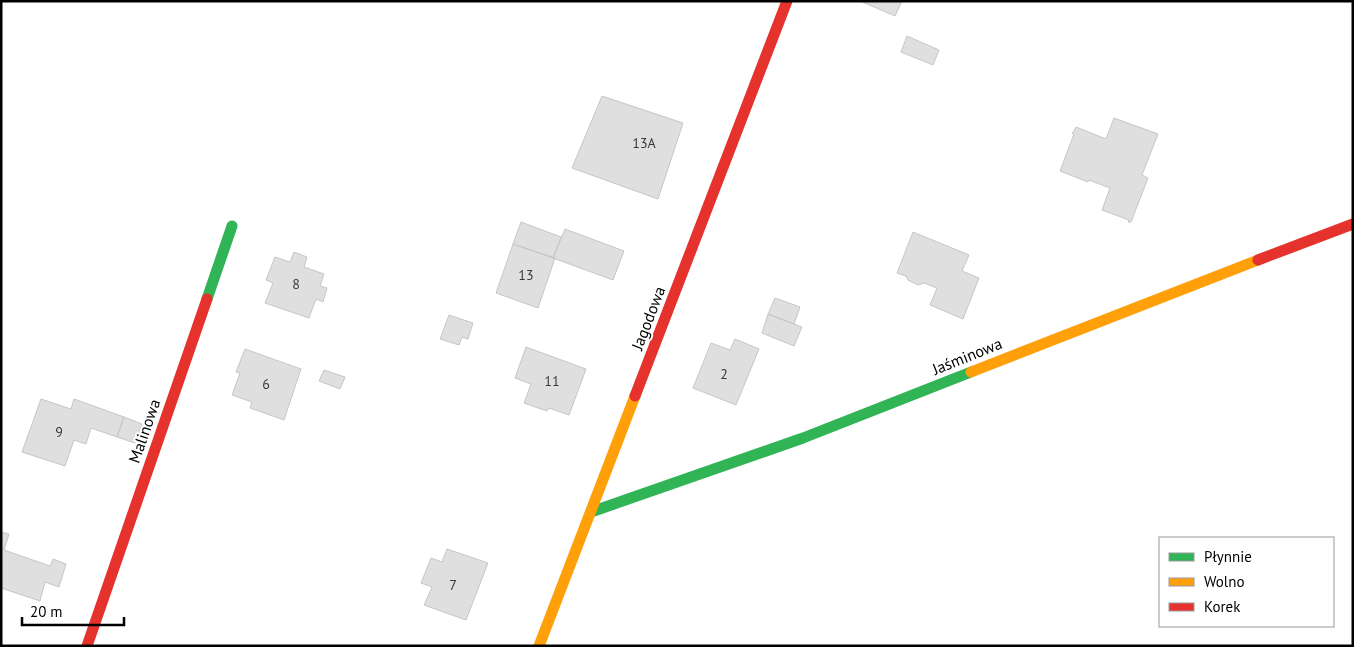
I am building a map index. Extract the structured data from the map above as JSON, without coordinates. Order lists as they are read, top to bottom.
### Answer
{
  "streets": {
    "street": ["Jagodowa", "Jaśminowa", "Malinowa"]
  },
  "crossings": [
    ["Jagodowa", "Jaśminowa"]
  ],
  "house_numbers": [
    "13A",
    "13",
    "8",
    "2",
    "11",
    "6",
    "9",
    "7"
  ],
  "legend": ["Płynnie", "Wolno", "Korek"],
  "scale_bar": "20 m"
}
